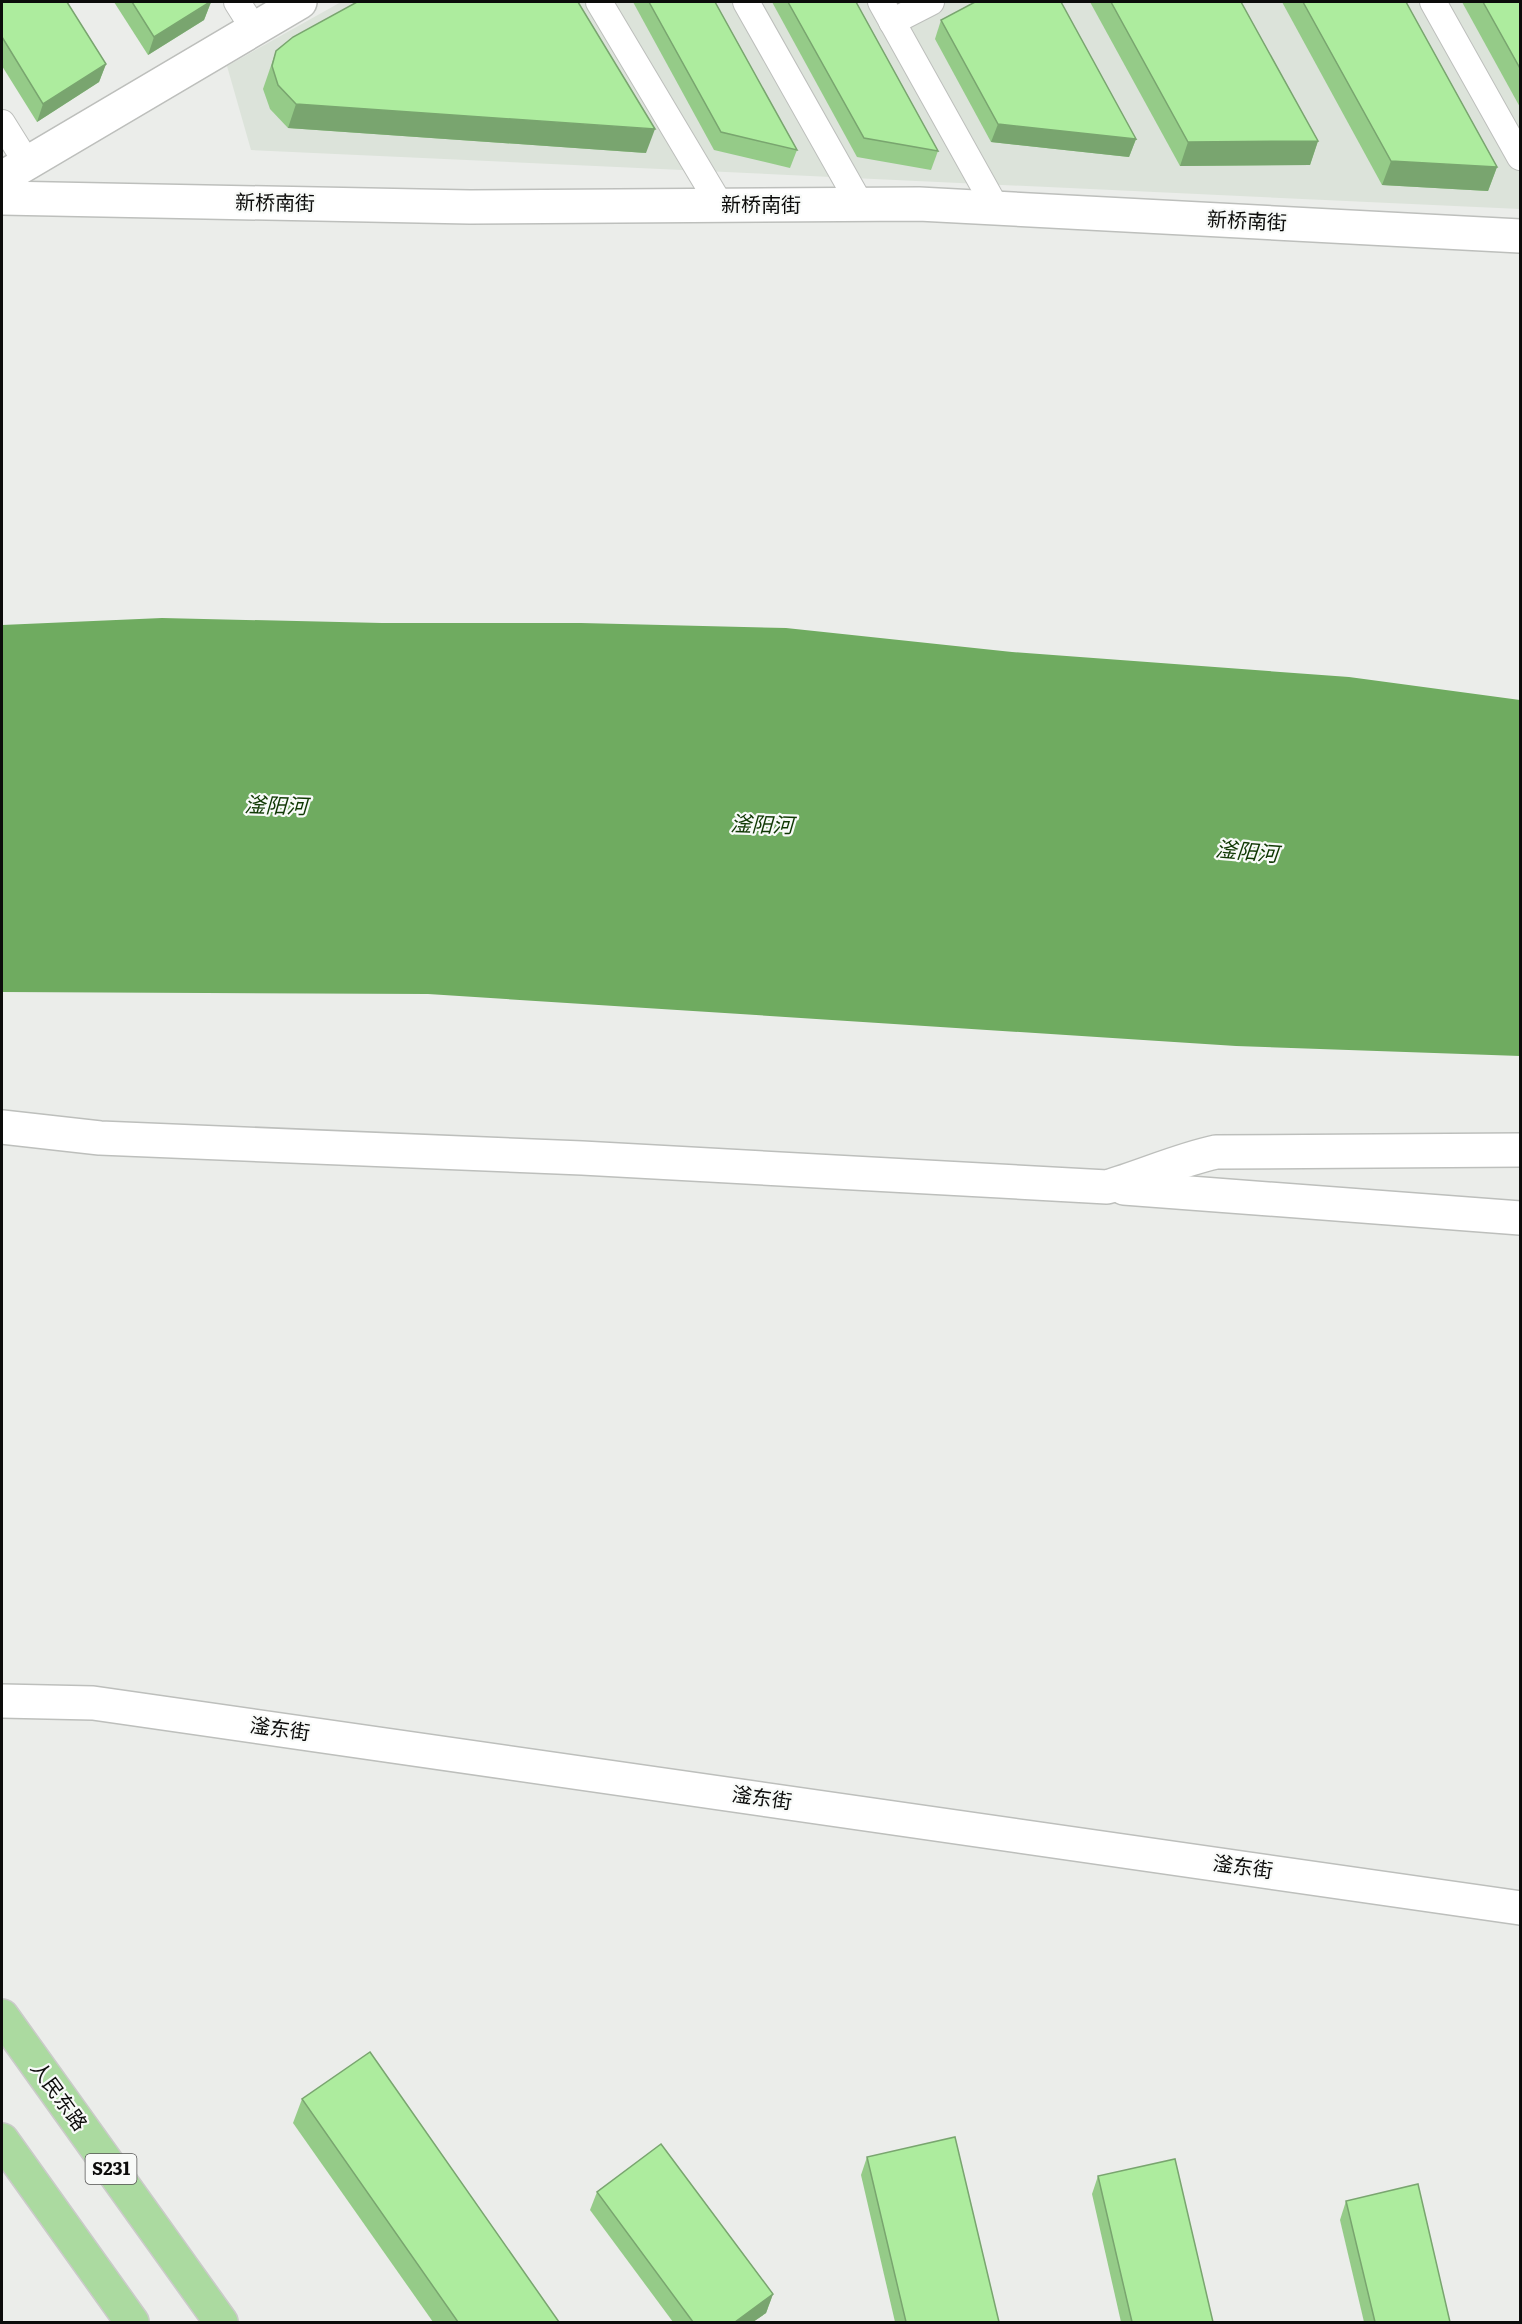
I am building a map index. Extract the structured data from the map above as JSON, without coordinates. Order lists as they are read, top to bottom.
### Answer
{
  "streets": {
    "main road": ["人民东路", "S231"],
    "street": ["新桥南街", "滏东街"]
  },
  "water": ["滏阳河"]
}
